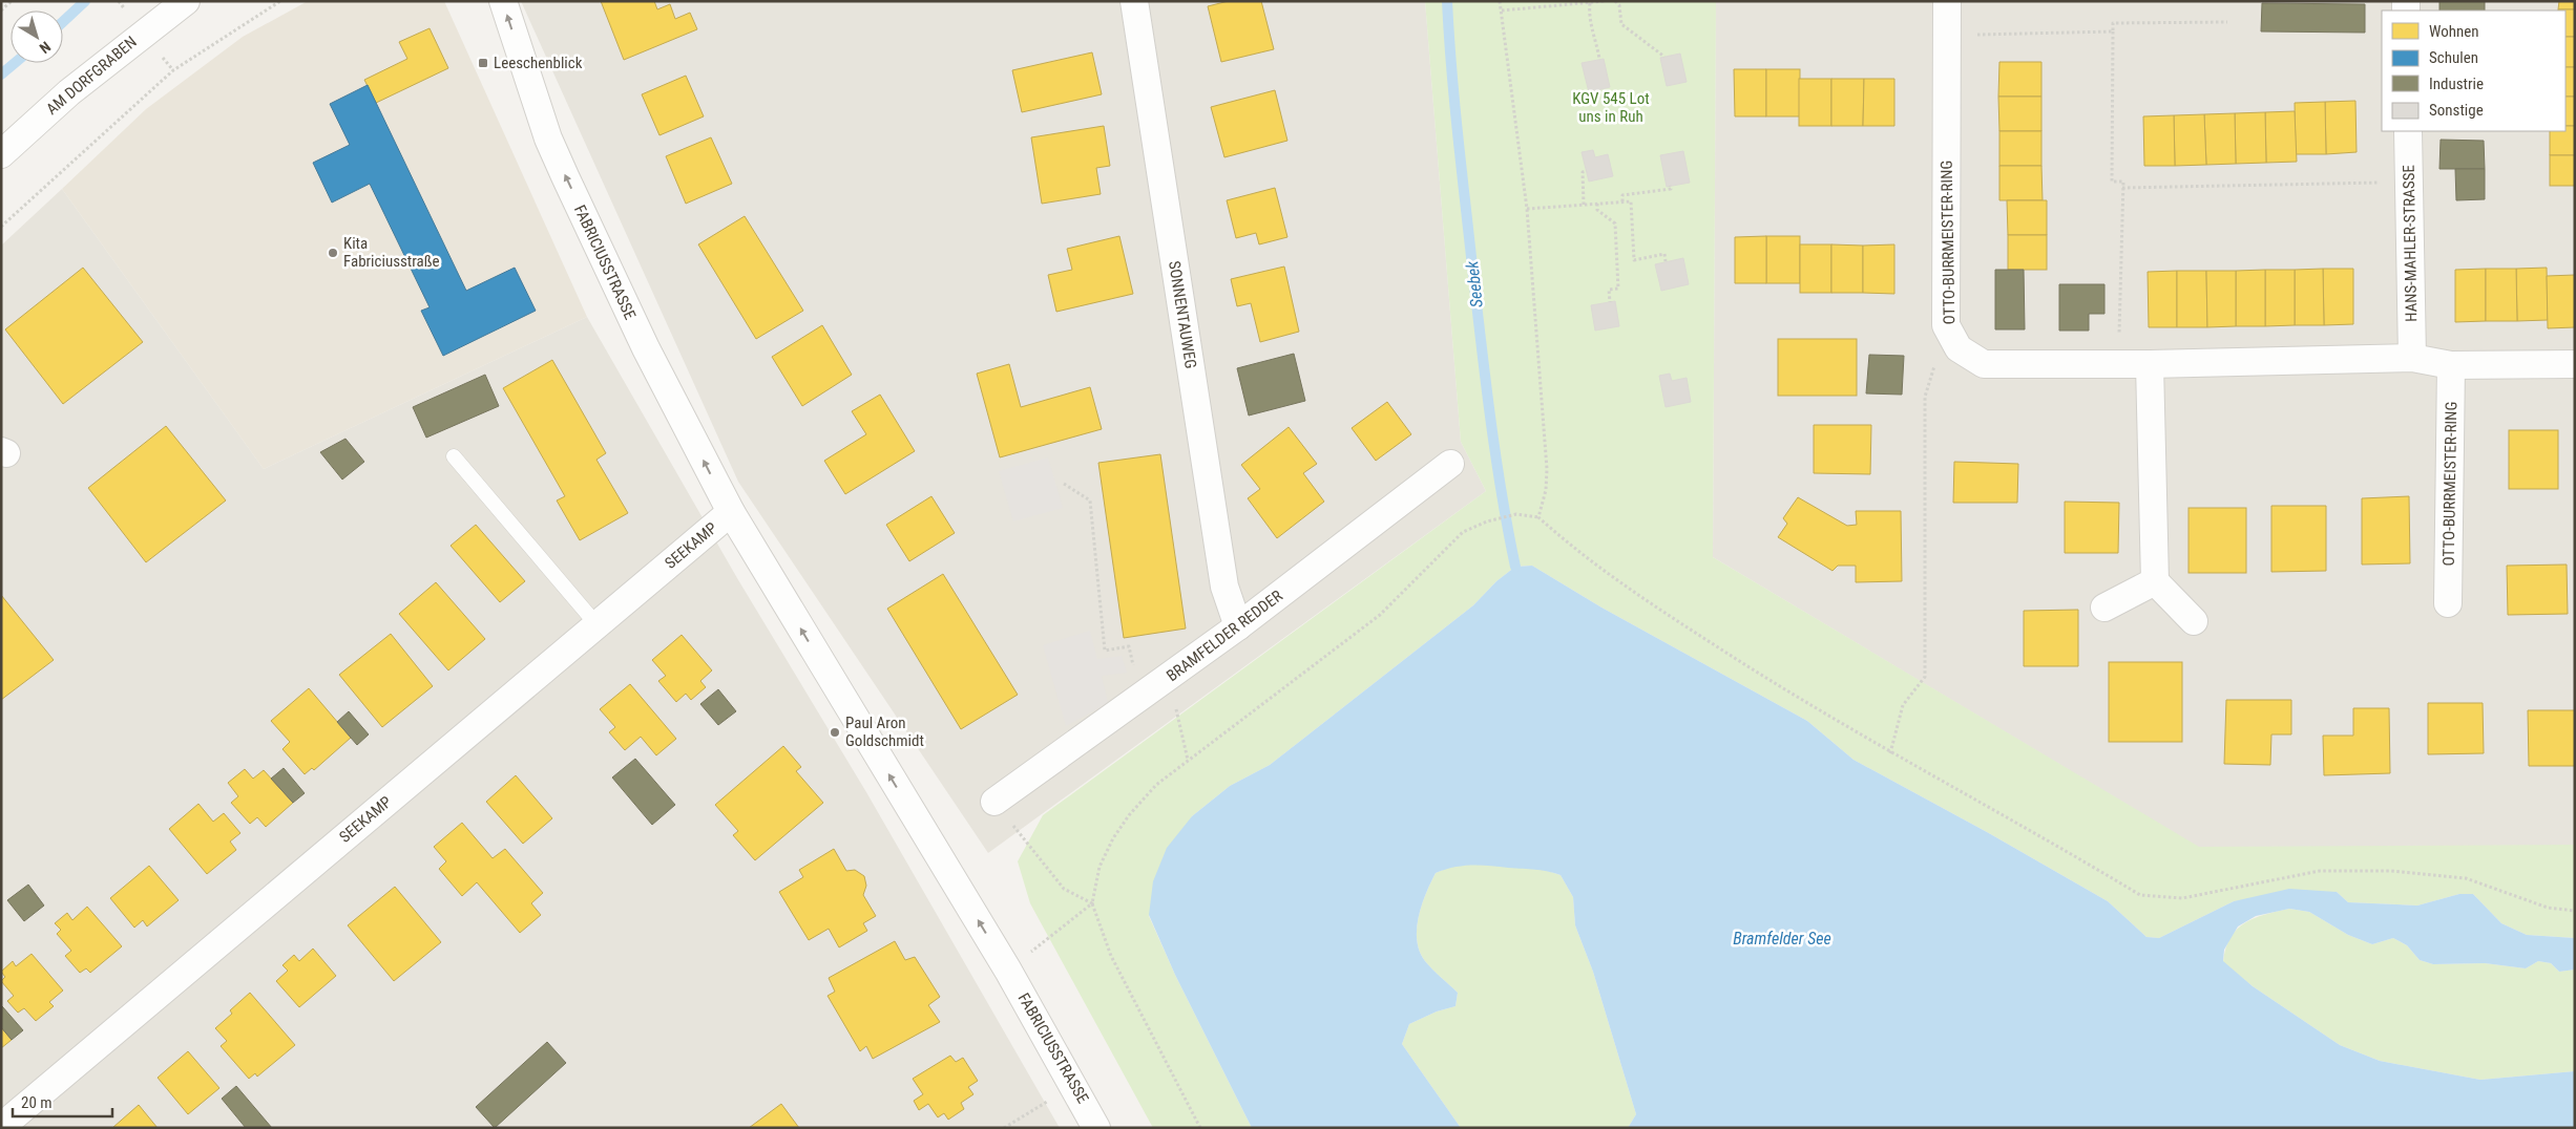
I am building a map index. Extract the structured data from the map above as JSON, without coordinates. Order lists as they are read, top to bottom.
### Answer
{
  "streets": {
    "street": [
      "AM DORFGRABEN",
      "OTTO-BURRMEISTER-RING",
      "HANS-MAHLER-STRASSE",
      "FABRICIUSSTRASSE",
      "SONNENTAUWEG",
      "SEEKAMP",
      "BRAMFELDER REDDER"
    ]
  },
  "crossings": [
    ["OTTO-BURRMEISTER-RING", "HANS-MAHLER-STRASSE"],
    ["FABRICIUSSTRASSE", "SEEKAMP"],
    ["SONNENTAUWEG", "BRAMFELDER REDDER"]
  ],
  "one_way": ["FABRICIUSSTRASSE"],
  "water": ["Seebek", "Bramfelder See"],
  "parks": ["KGV 545 Lot uns in Ruh"],
  "places": {
    "transit": ["Leeschenblick"],
    "other": ["Kita Fabriciusstraße", "Paul Aron Goldschmidt"]
  },
  "legend": [
    "Wohnen",
    "Schulen",
    "Industrie",
    "Sonstige"
  ],
  "scale_bar": "20 m",
  "north": "bottom right"
}
